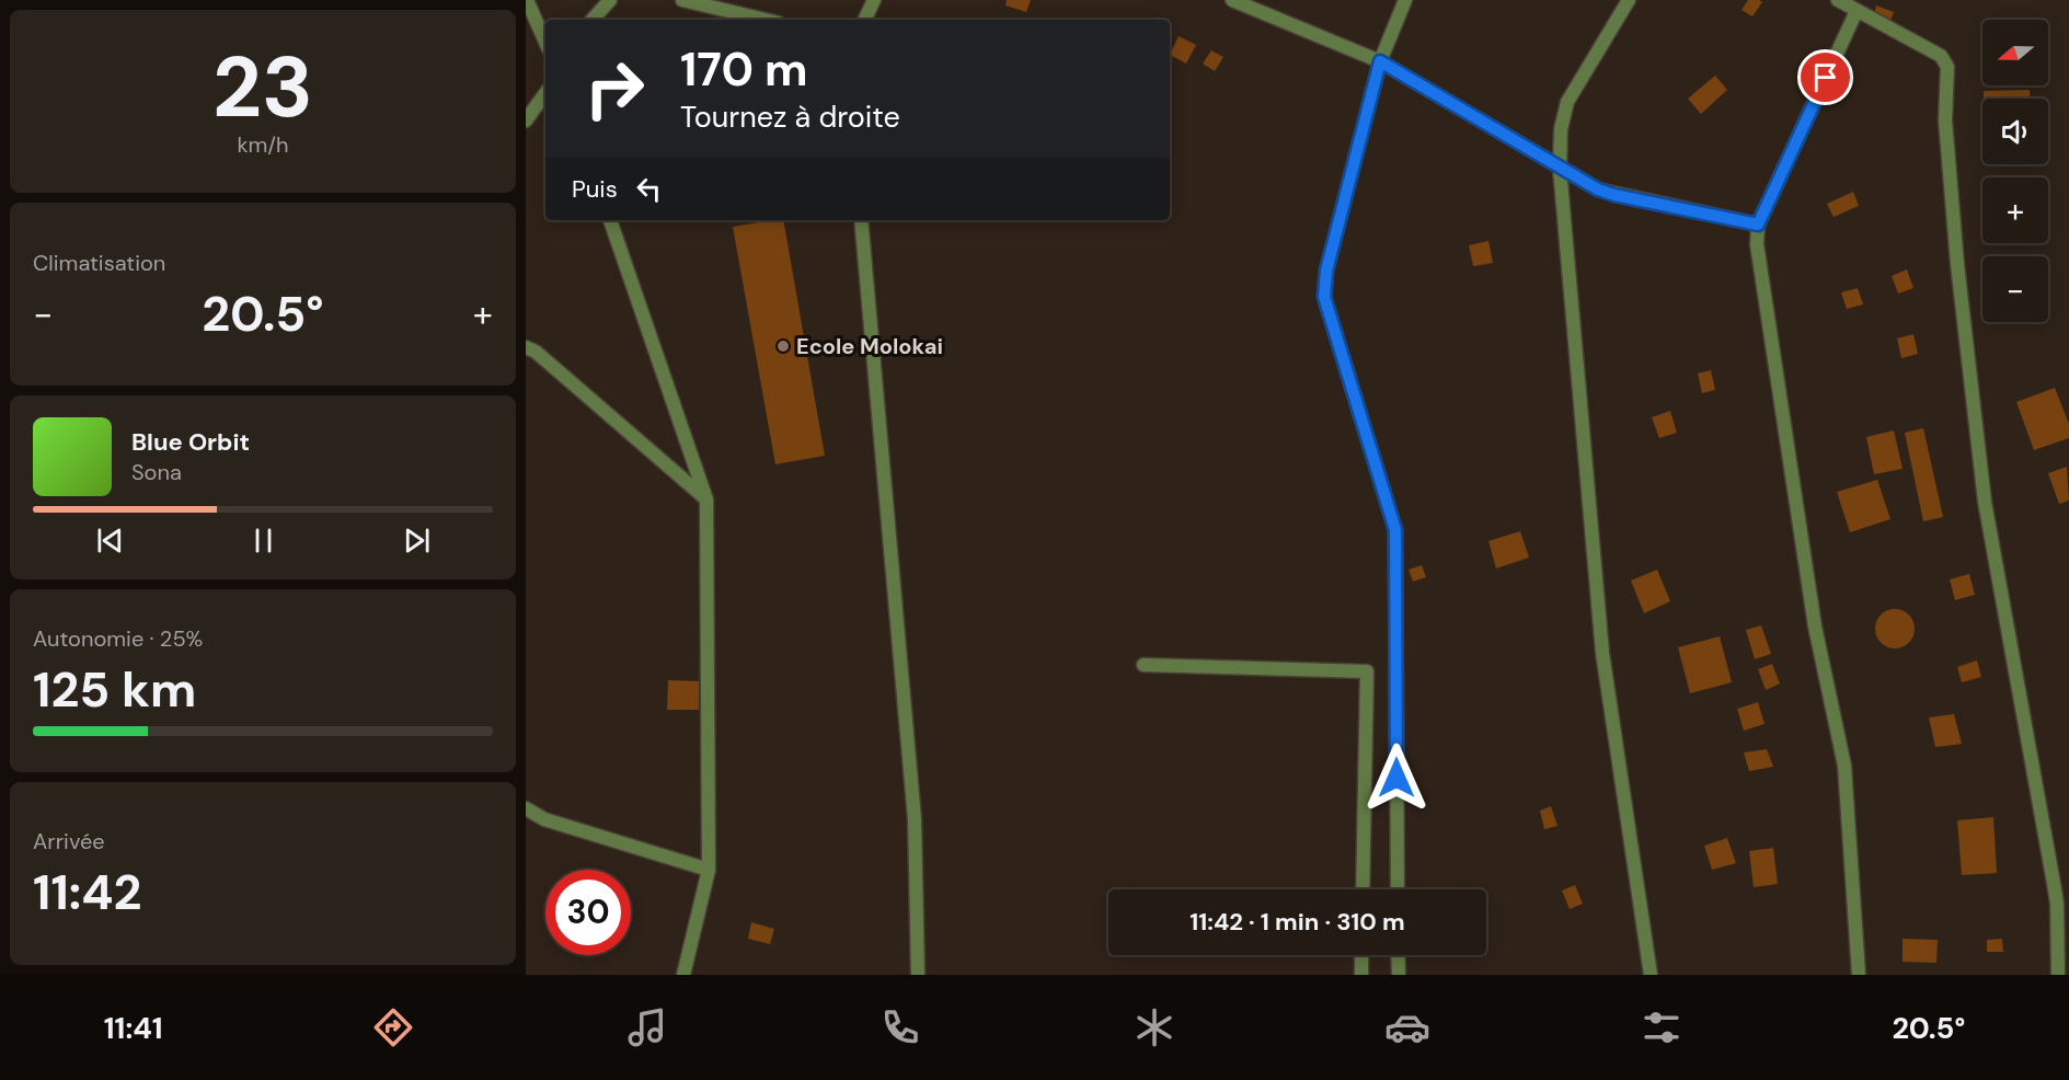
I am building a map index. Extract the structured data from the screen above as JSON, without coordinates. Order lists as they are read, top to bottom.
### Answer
{
  "places": ["Ecole Molokai"],
  "north": "left",
  "page": {
    "tile": [
      ["23", "km/h"],
      "Climatisation",
      ["Autonomie · 25%", "125 km"],
      ["Arrivée", "11:42"]
    ],
    "map_buttons": ["+", "−"],
    "turn": ["170 m", "Tournez à droite"],
    "then": "Puis",
    "heat": ["−", "20.5°", "+"],
    "song": ["Blue Orbit", "Sona"],
    "limit": "30",
    "trip": "11:42 · 1 min · 310 m",
    "tabs": ["11:41", "20.5°"]
  }
}
